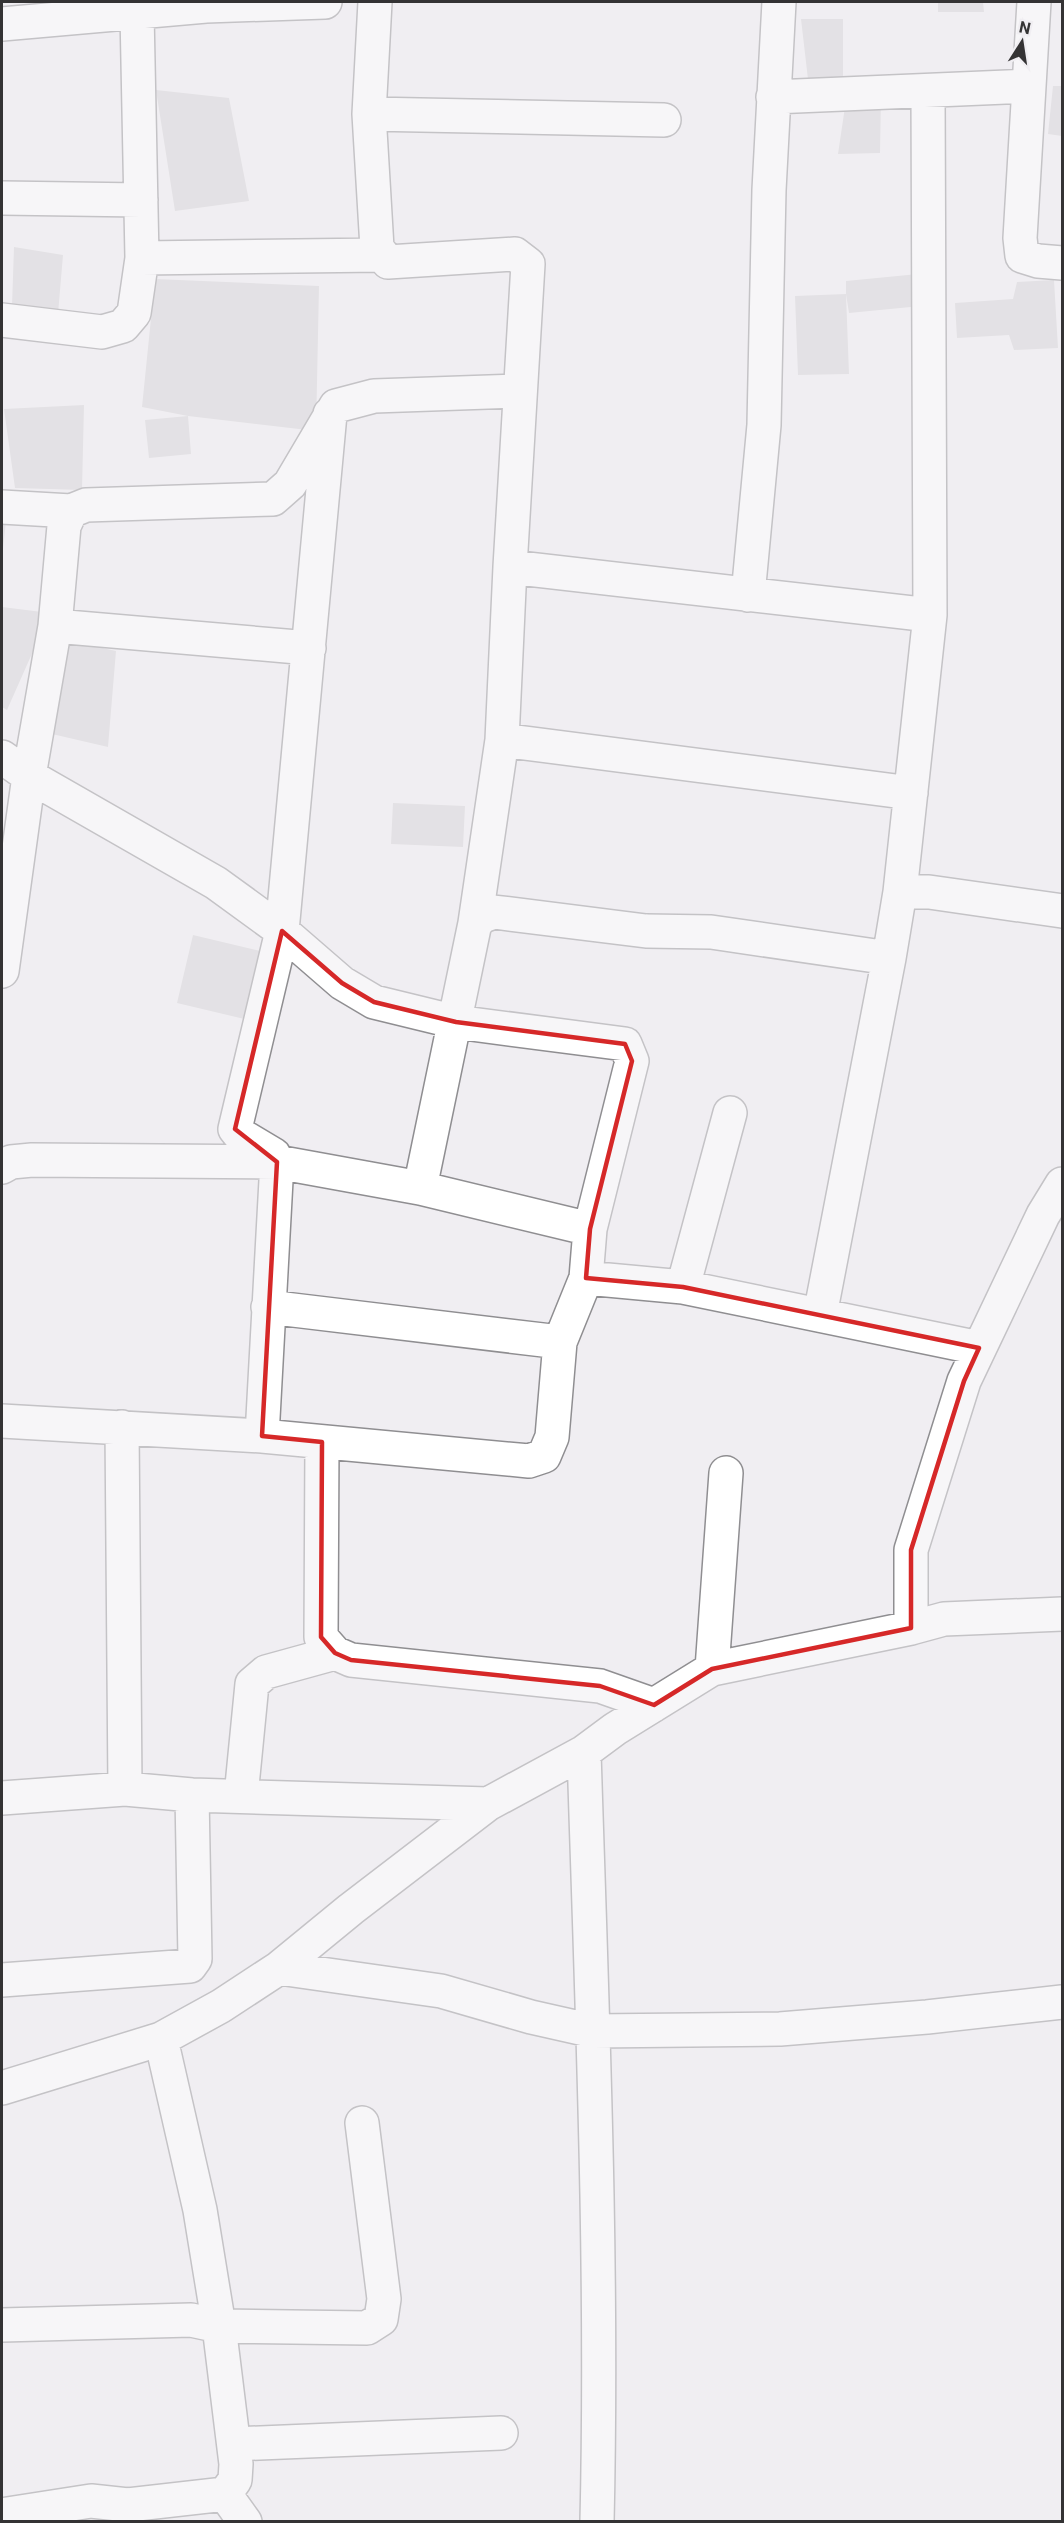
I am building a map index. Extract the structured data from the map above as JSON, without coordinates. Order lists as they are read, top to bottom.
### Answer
{
  "north": "top"
}
